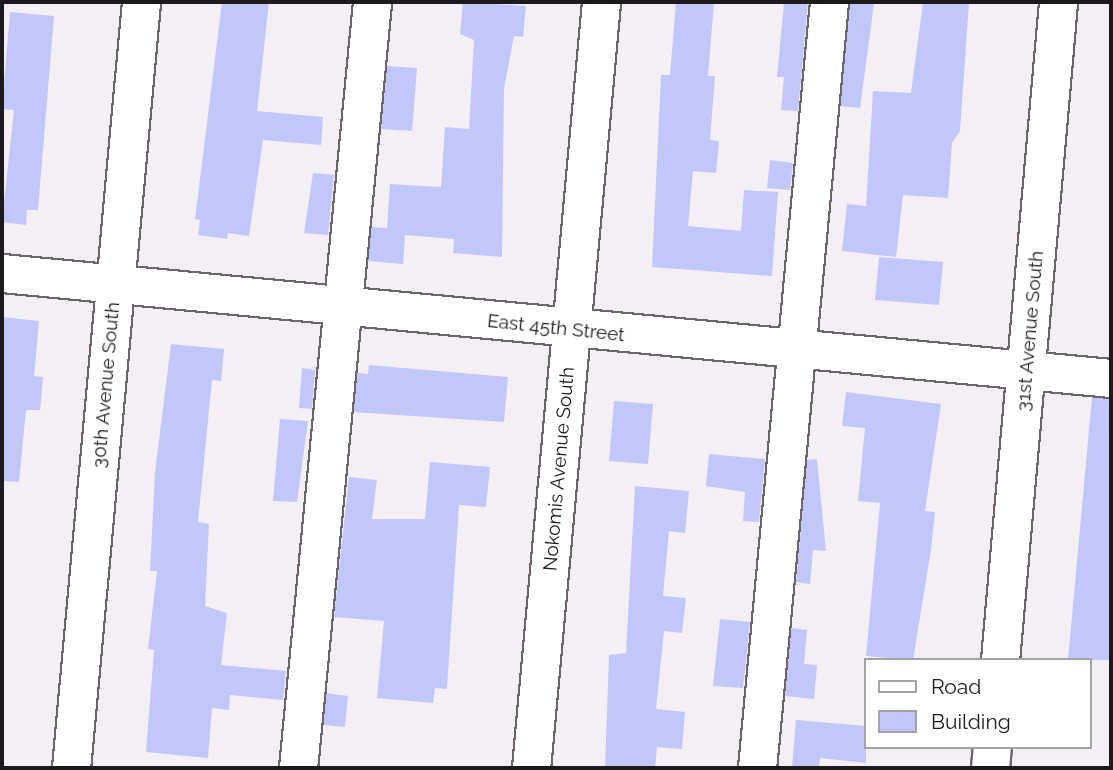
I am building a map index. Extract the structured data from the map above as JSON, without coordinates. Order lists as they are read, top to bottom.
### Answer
{
  "streets": {
    "street": [
      "East 45th Street",
      "31st Avenue South",
      "30th Avenue South",
      "Nokomis Avenue South"
    ]
  },
  "crossings": [
    ["East 45th Street", "31st Avenue South"],
    ["East 45th Street", "30th Avenue South"],
    ["East 45th Street", "Nokomis Avenue South"]
  ],
  "legend": ["Road", "Building"]
}
